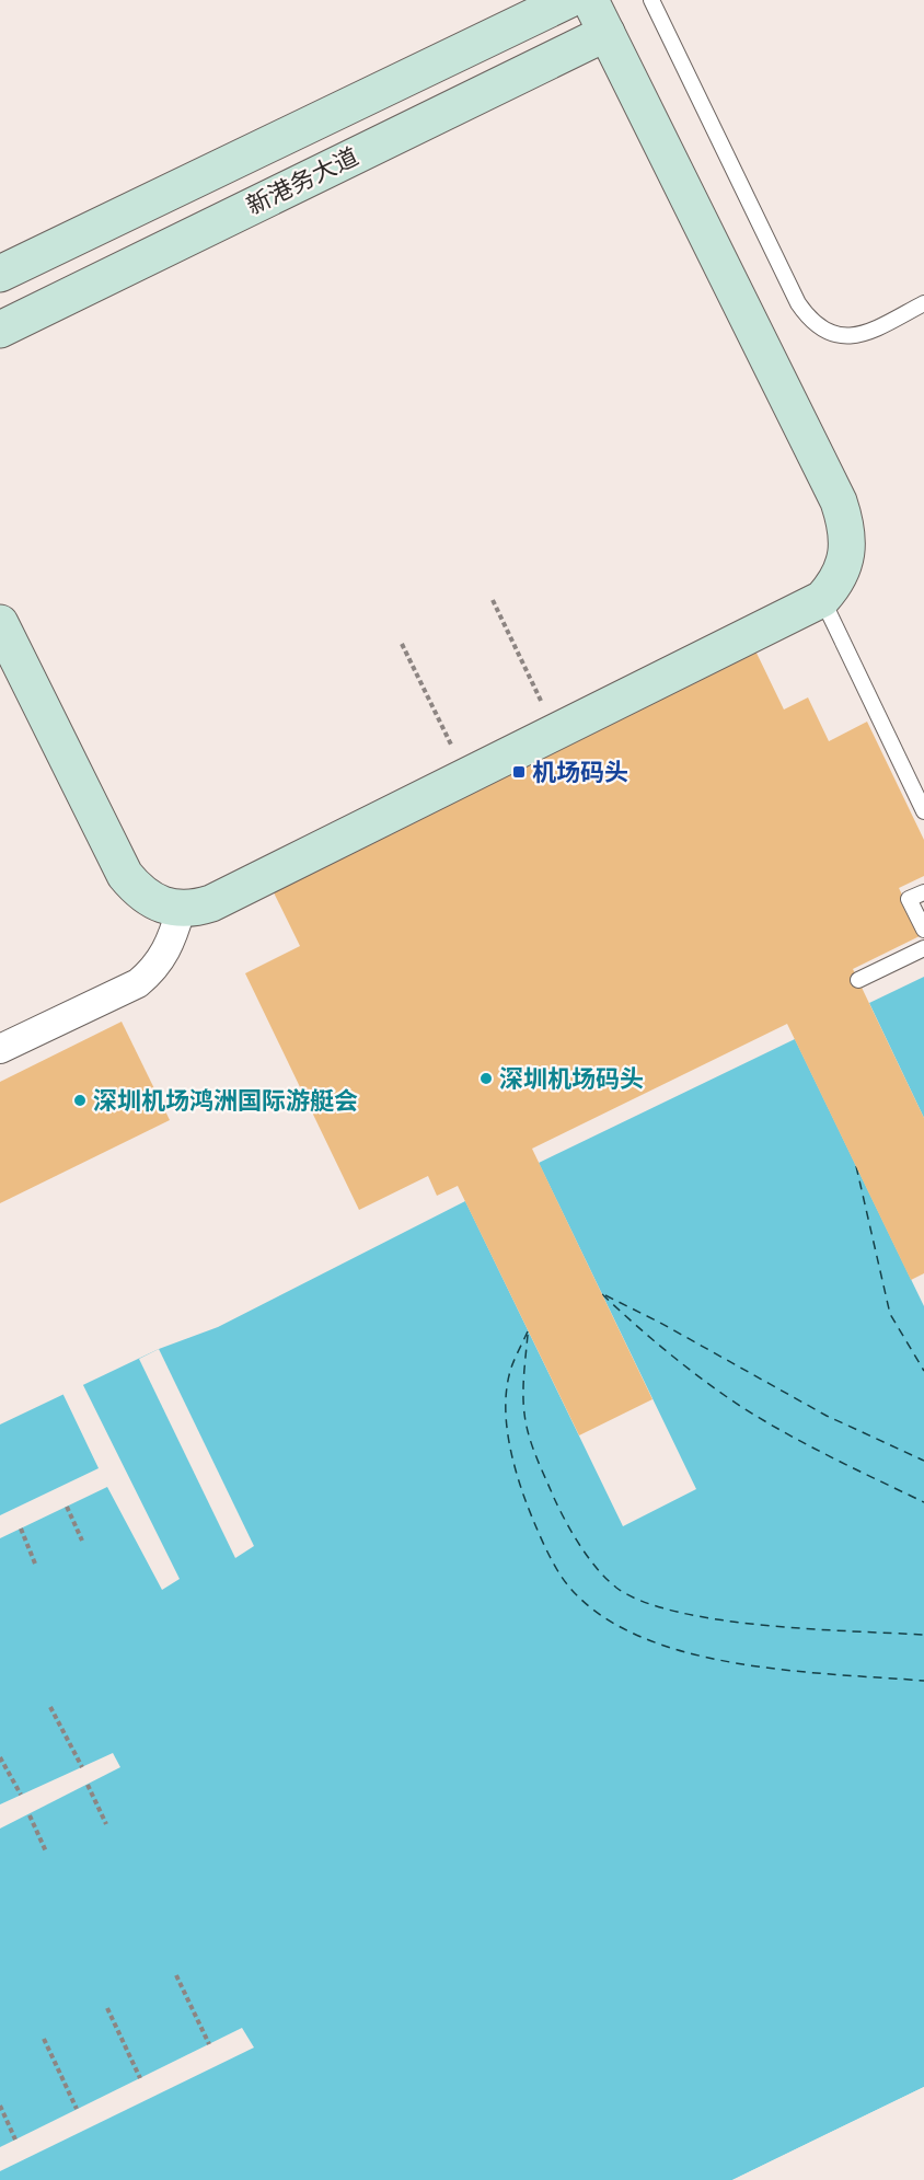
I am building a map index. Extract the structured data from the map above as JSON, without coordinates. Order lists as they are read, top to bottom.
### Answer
{
  "streets": {
    "street": ["新港务大道"]
  },
  "places": {
    "transit": ["机场码头"],
    "other": ["深圳机场码头", "深圳机场鸿洲国际游艇会"]
  }
}
